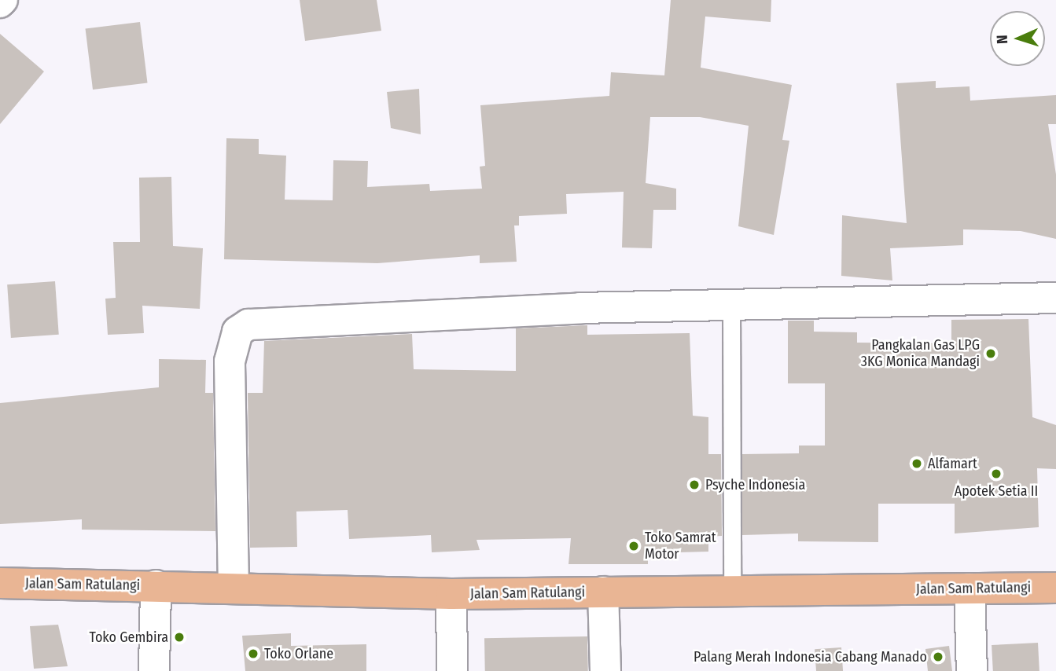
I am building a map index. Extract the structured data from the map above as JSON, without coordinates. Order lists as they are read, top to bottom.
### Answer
{
  "streets": {
    "main road": ["Jalan Sam Ratulangi"]
  },
  "places": [
    "Pangkalan Gas LPG 3KG Monica Mandagi",
    "Alfamart",
    "Apotek Setia II",
    "Psyche Indonesia",
    "Toko Samrat Motor",
    "Toko Gembira",
    "Toko Orlane",
    "Palang Merah Indonesia Cabang Manado"
  ],
  "north": "left"
}
